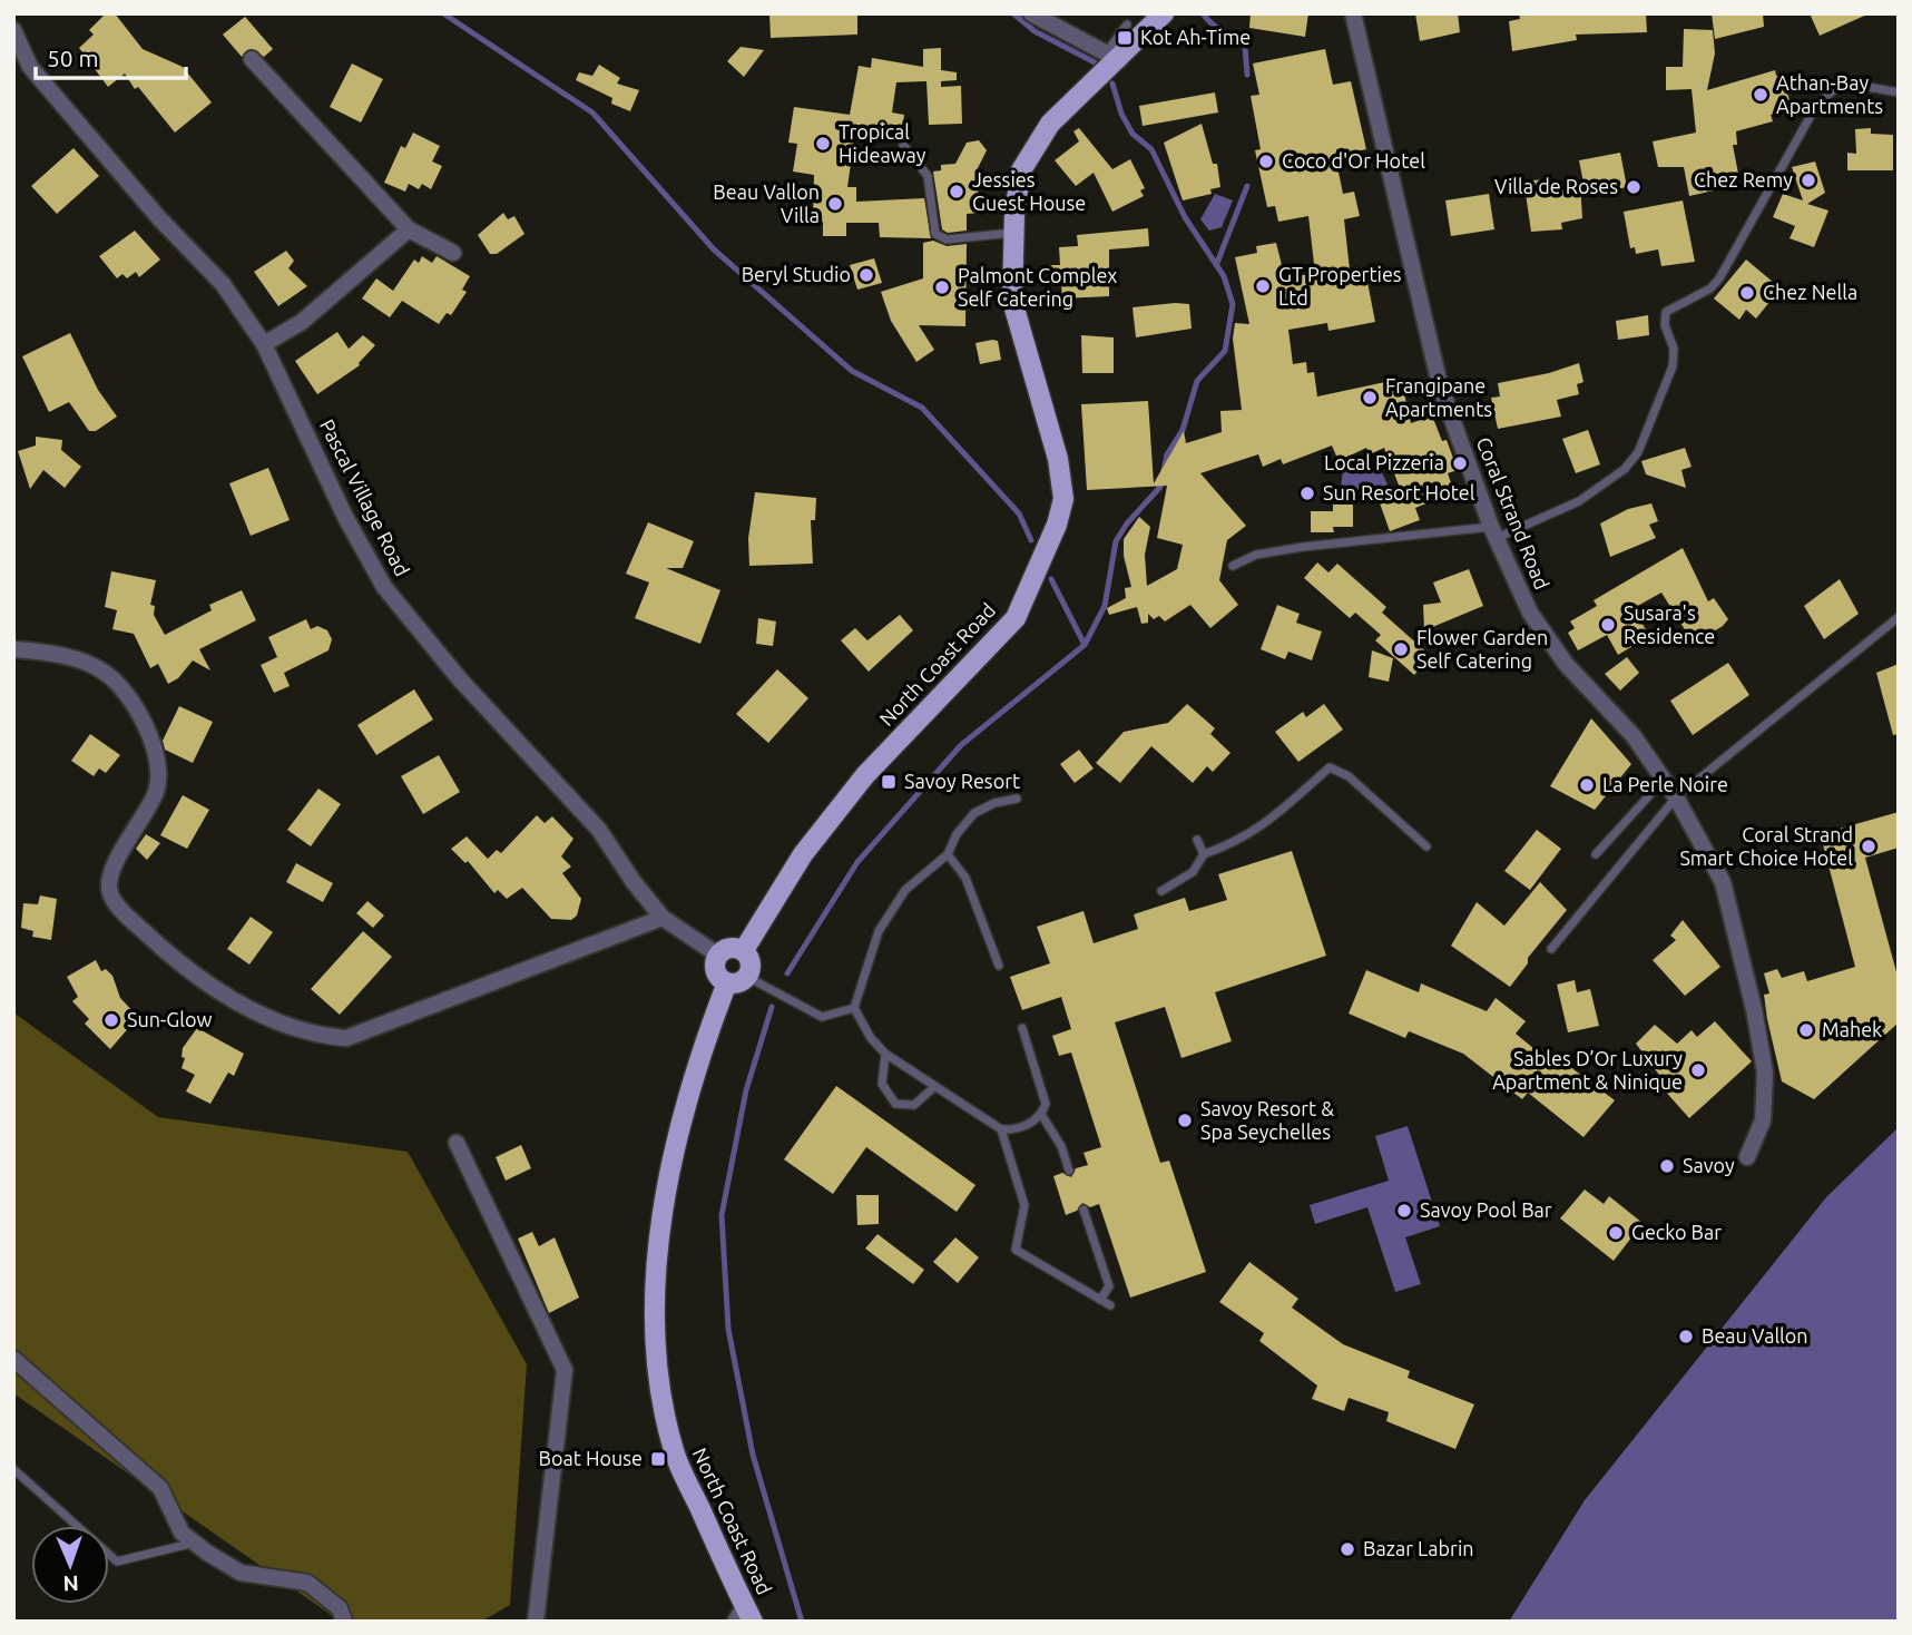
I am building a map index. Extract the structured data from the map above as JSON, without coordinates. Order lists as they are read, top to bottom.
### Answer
{
  "streets": {
    "main road": ["North Coast Road"],
    "street": ["Pascal Village Road", "Coral Strand Road"]
  },
  "crossings": [
    ["Pascal Village Road", "North Coast Road"]
  ],
  "places": {
    "transit": ["Kot Ah-Time", "Savoy Resort", "Boat House"],
    "other": [
      "Athan-Bay Apartments",
      "Tropical Hideaway",
      "Coco d'Or Hotel",
      "Chez Remy",
      "Villa de Roses",
      "Jessies Guest House",
      "Beau Vallon Villa",
      "Beryl Studio",
      "GT Properties Ltd",
      "Palmont Complex Self Catering",
      "Chez Nella",
      "Frangipane Apartments",
      "Local Pizzeria",
      "Sun Resort Hotel",
      "Susara's Residence",
      "Flower Garden Self Catering",
      "La Perle Noire",
      "Coral Strand Smart Choice Hotel",
      "Sun-Glow",
      "Mahek",
      "Sables D’Or Luxury Apartment & Ninique",
      "Savoy Resort & Spa Seychelles",
      "Savoy",
      "Savoy Pool Bar",
      "Gecko Bar",
      "Beau Vallon",
      "Bazar Labrin"
    ]
  },
  "scale_bar": "50 m",
  "north": "bottom"
}
